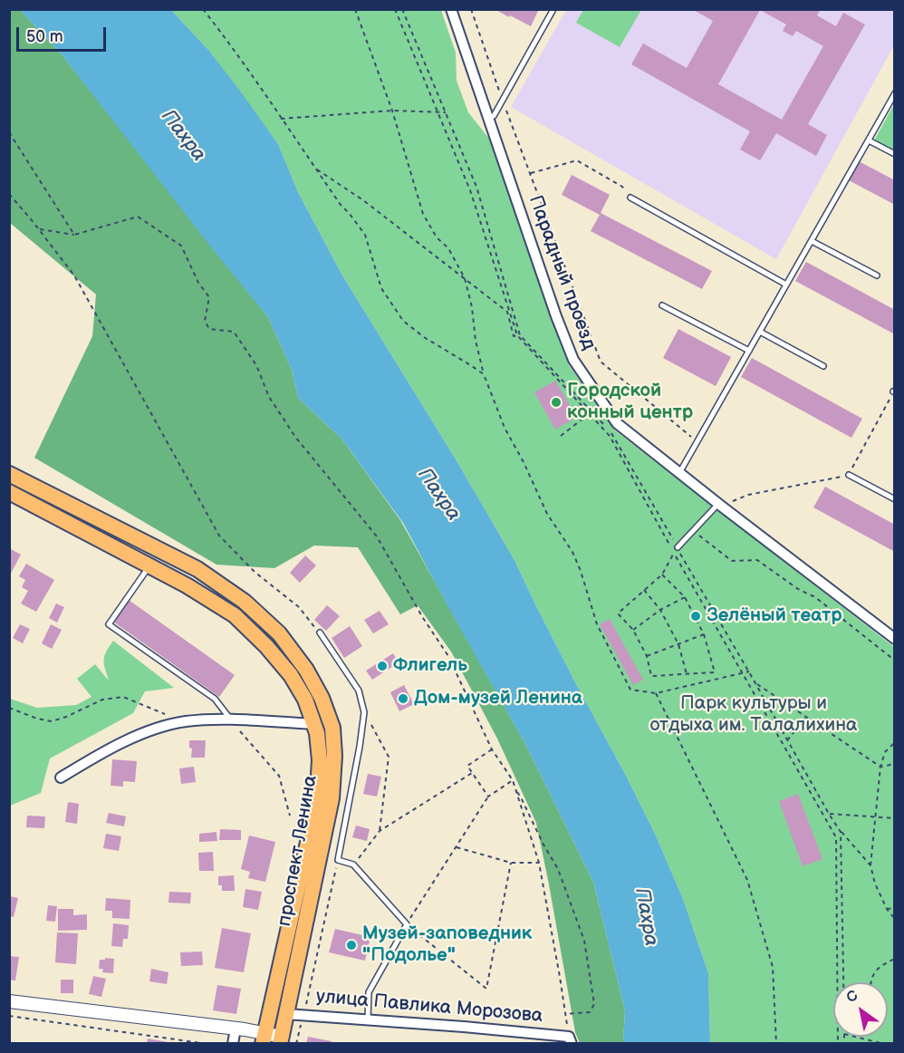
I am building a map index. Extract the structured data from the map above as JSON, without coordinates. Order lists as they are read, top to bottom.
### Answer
{
  "streets": {
    "main road": ["проспект Ленина"],
    "street": ["Парадный проезд", "улица Павлика Морозова"]
  },
  "crossings": [
    ["проспект Ленина", "улица Павлика Морозова"]
  ],
  "water": ["Пахра"],
  "parks": ["Парк культуры и отдыха им. Талалихина"],
  "places": [
    "Городской конный центр",
    "Зелёный театр",
    "Флигель",
    "Дом-музей Ленина",
    "Музей-заповедник \"Подолье\""
  ],
  "scale_bar": "50 m",
  "north": "top left"
}
